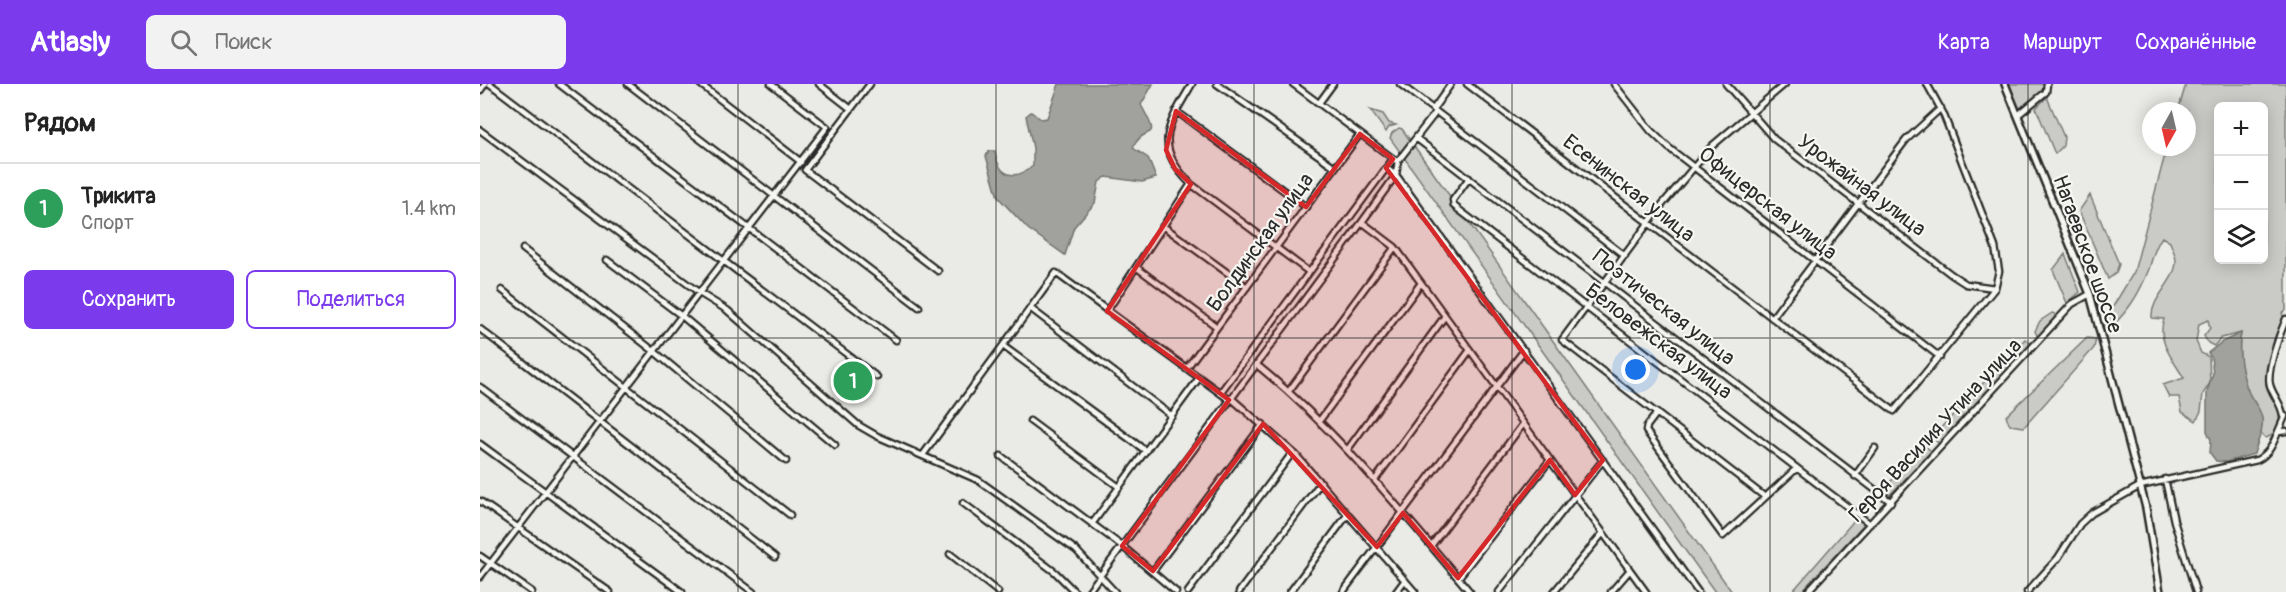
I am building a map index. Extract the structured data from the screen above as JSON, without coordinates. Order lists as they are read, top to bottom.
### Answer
{
  "streets": {
    "street": [
      "Урожайная улица",
      "Есенинская улица",
      "Офицерская улица",
      "Болдинская улица",
      "Нагаевское шоссе",
      "Поэтическая улица",
      "Беловежская улица",
      "Героя Василия Утина улица"
    ]
  },
  "crossings": [
    ["Есенинская улица", "Офицерская улица"],
    ["Нагаевское шоссе", "Героя Василия Утина улица"],
    ["Поэтическая улица", "Беловежская улица"],
    ["Поэтическая улица", "Героя Василия Утина улица"],
    ["Беловежская улица", "Героя Василия Утина улица"]
  ],
  "north": "bottom",
  "page": {
    "header": "Atlasly",
    "search": "Поиск",
    "nav": ["Карта", "Маршрут", "Сохранённые"],
    "heading": "Рядом",
    "map_buttons": ["+", "−"],
    "list": [
      {
        "mark": "1",
        "name": "Трикита",
        "note": "Спорт",
        "value": "1.4 km"
      }
    ],
    "buttons": ["Сохранить", "Поделиться"],
    "pins": "1"
  }
}
